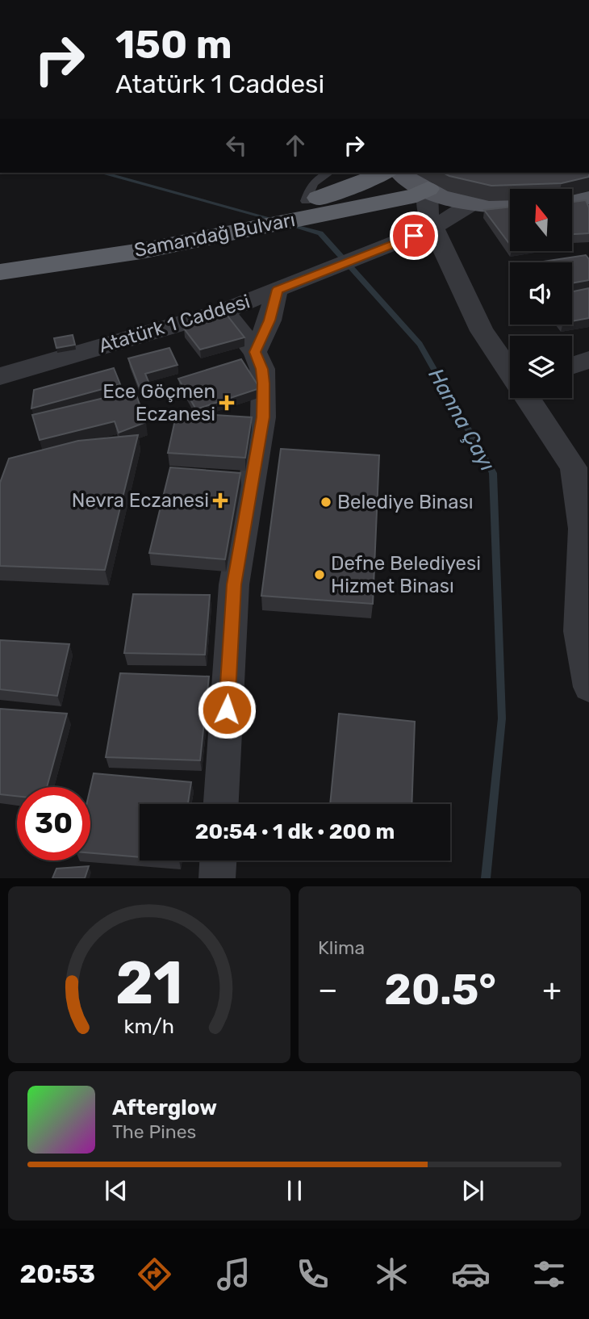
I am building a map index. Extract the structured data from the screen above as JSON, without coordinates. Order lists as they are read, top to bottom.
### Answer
{
  "streets": {
    "highway": ["Samandağ Bulvarı"],
    "street": ["Atatürk 1 Caddesi"]
  },
  "water": ["Hanna Çayı"],
  "places": {
    "health": ["Ece Göçmen Eczanesi", "Nevra Eczanesi"],
    "other": ["Belediye Binası", "Defne Belediyesi Hizmet Binası"]
  },
  "north": "top",
  "page": {
    "turn": ["150 m", "Atatürk 1 Caddesi"],
    "limit": "30",
    "trip": "20:54 · 1 dk · 200 m",
    "tile": "Klima",
    "heat": ["−", "20.5°", "+"],
    "song": ["Afterglow", "The Pines"],
    "tabs": "20:53",
    "gauge": ["21", "km/h"]
  }
}
